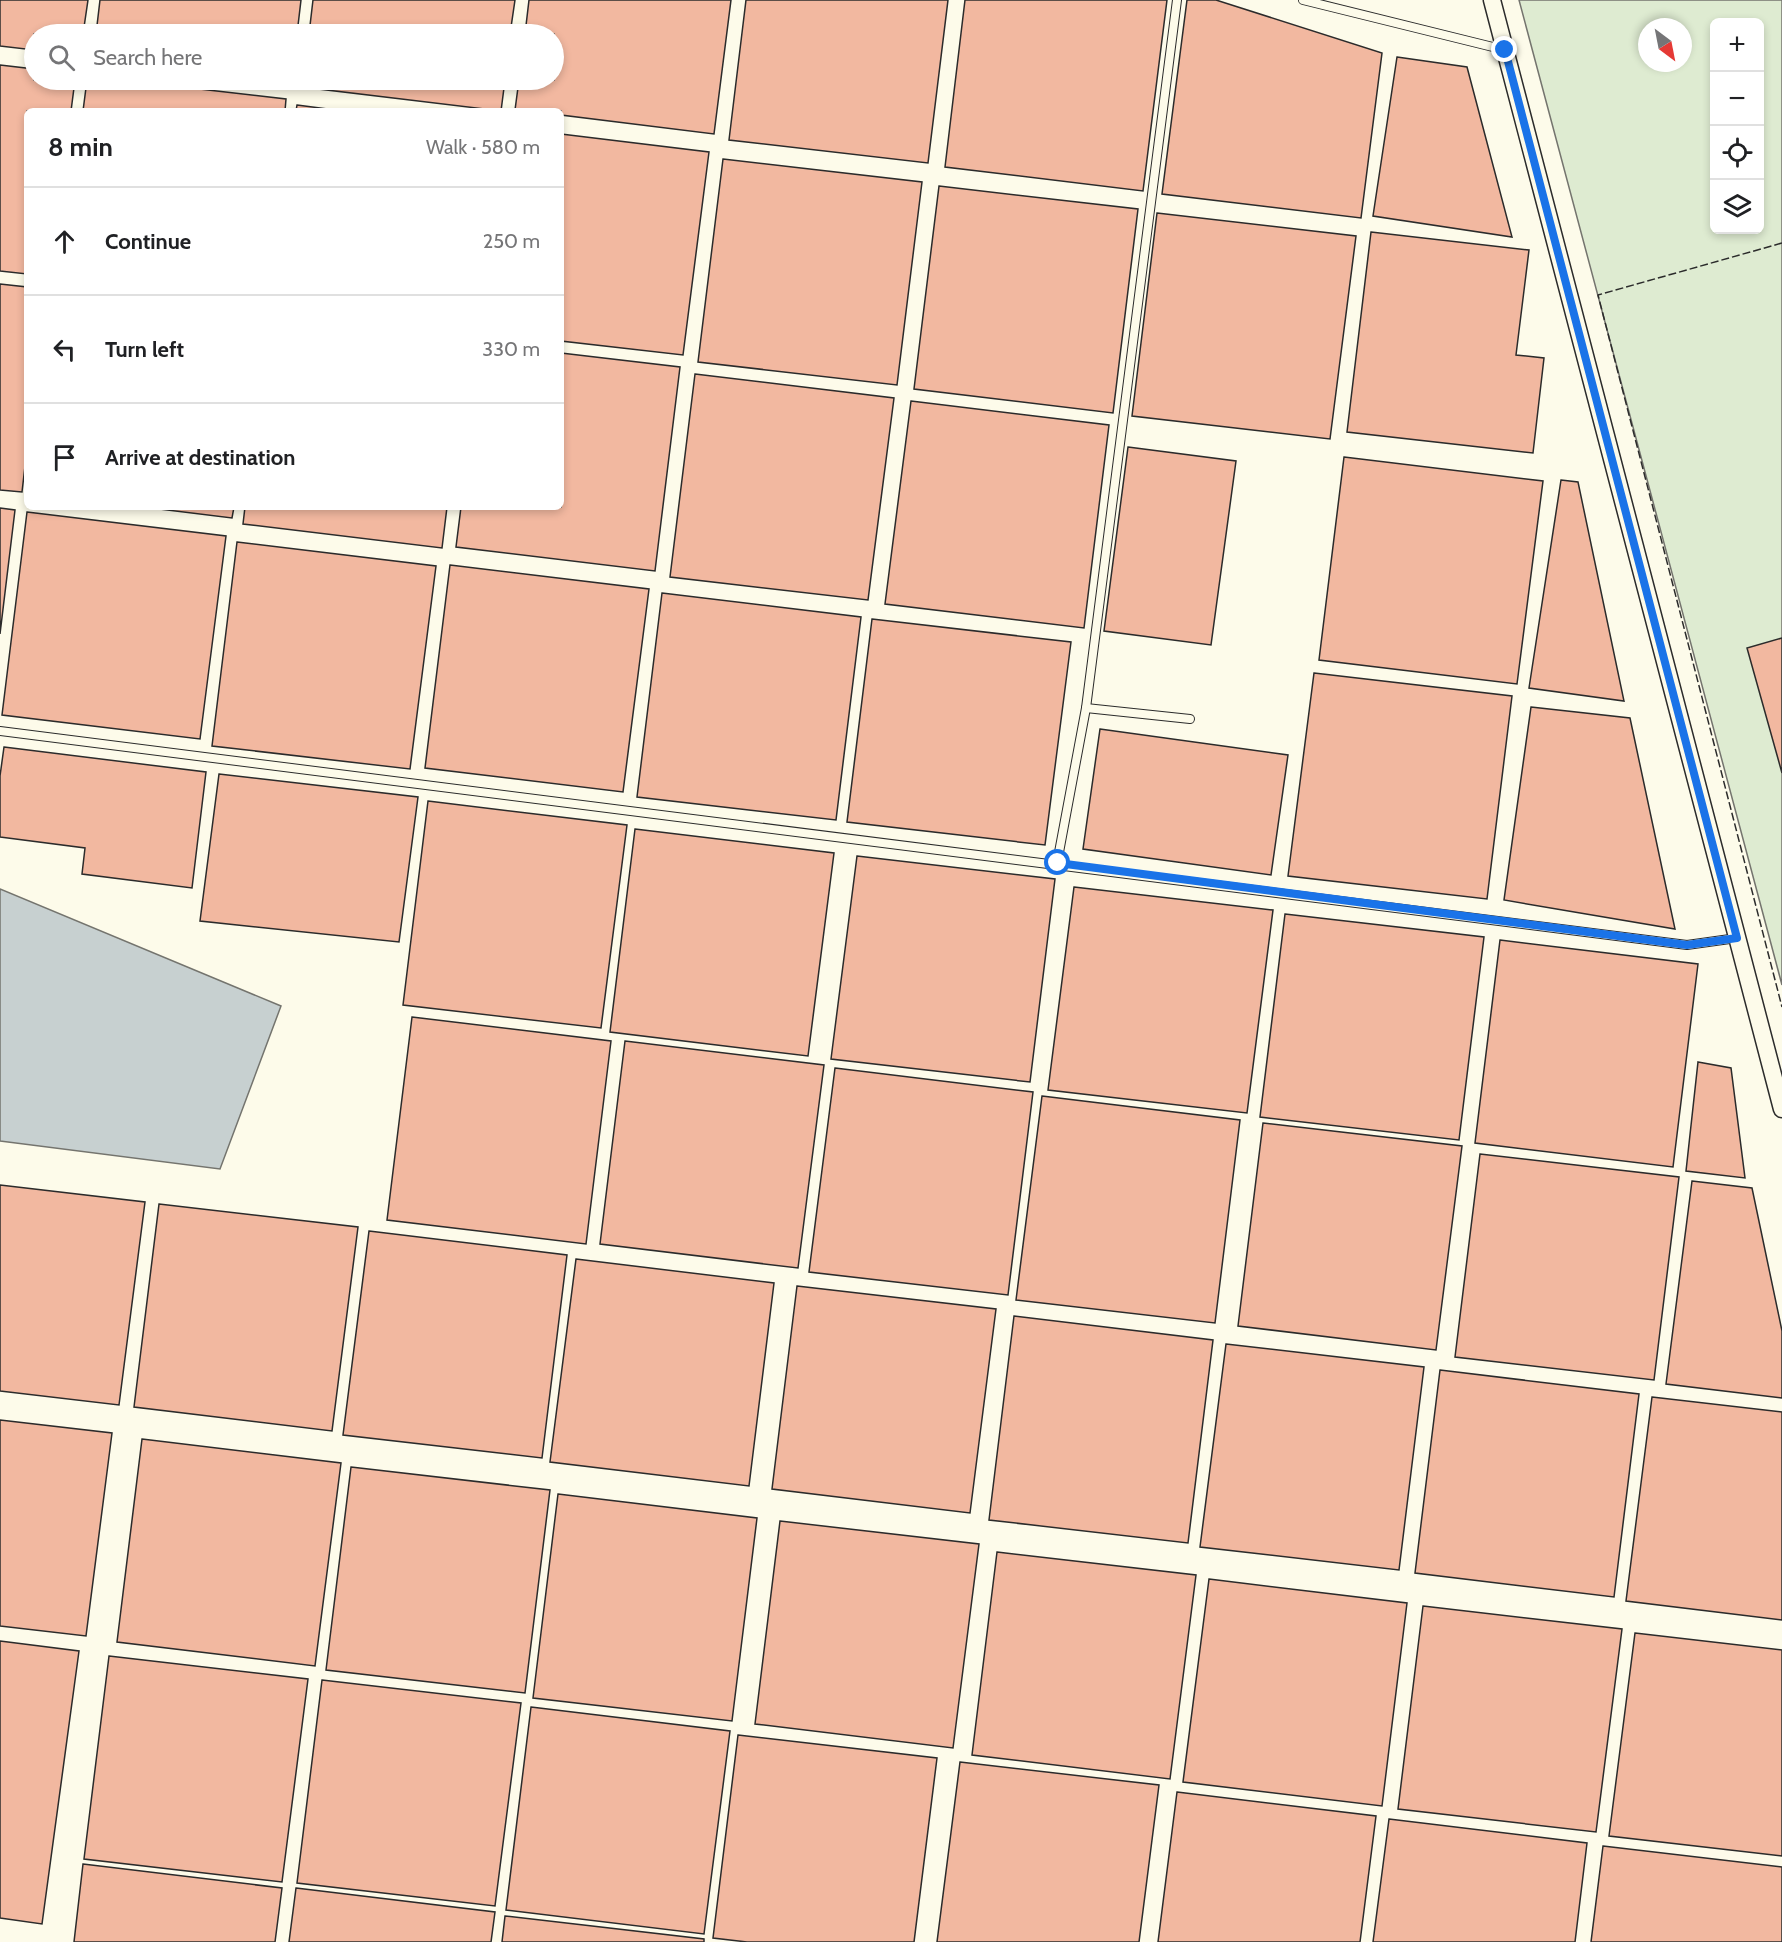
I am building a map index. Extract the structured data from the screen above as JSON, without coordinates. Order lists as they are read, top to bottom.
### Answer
{
  "north": "bottom right",
  "page": {
    "map_buttons": ["+", "−"],
    "search": "Search here",
    "heading": ["8 min", "Walk · 580 m"],
    "list": [
      ["Continue", "250 m"],
      ["Turn left", "330 m"],
      "Arrive at destination"
    ]
  }
}
